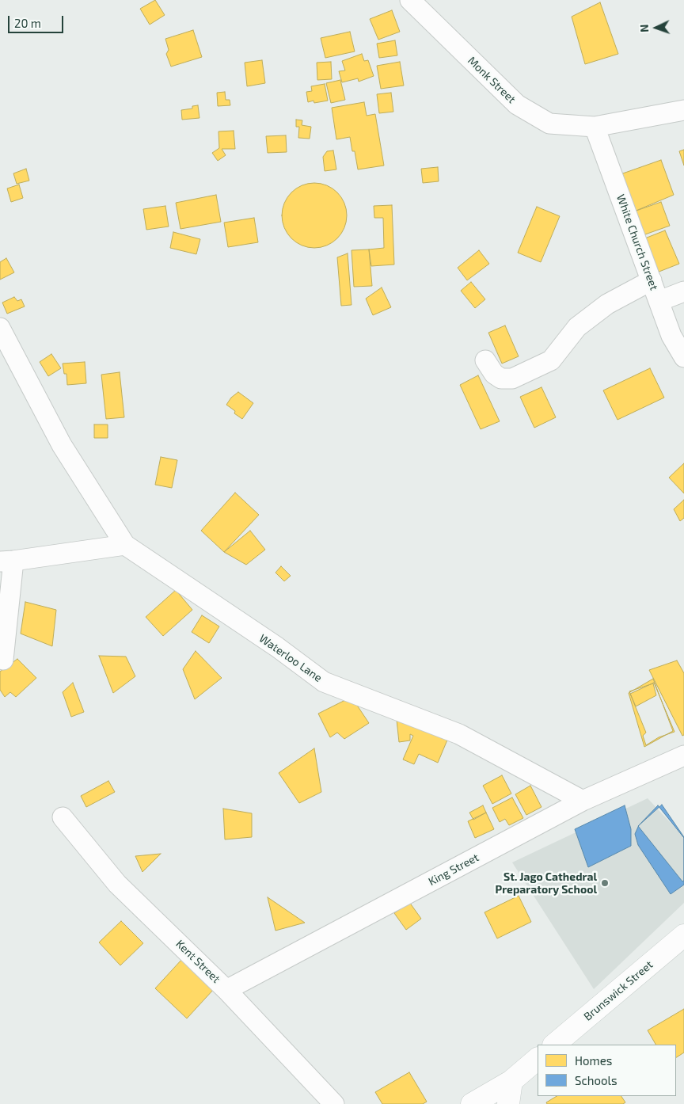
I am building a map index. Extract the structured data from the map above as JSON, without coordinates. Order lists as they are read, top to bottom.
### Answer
{
  "streets": {
    "main road": ["Brunswick Street"],
    "street": [
      "Monk Street",
      "White Church Street",
      "Waterloo Lane",
      "King Street",
      "Kent Street"
    ]
  },
  "crossings": [
    ["Monk Street", "White Church Street"],
    ["Waterloo Lane", "King Street"],
    ["King Street", "Kent Street"]
  ],
  "places": ["St. Jago Cathedral Preparatory School"],
  "legend": ["Homes", "Schools"],
  "scale_bar": "20 m",
  "north": "left"
}
